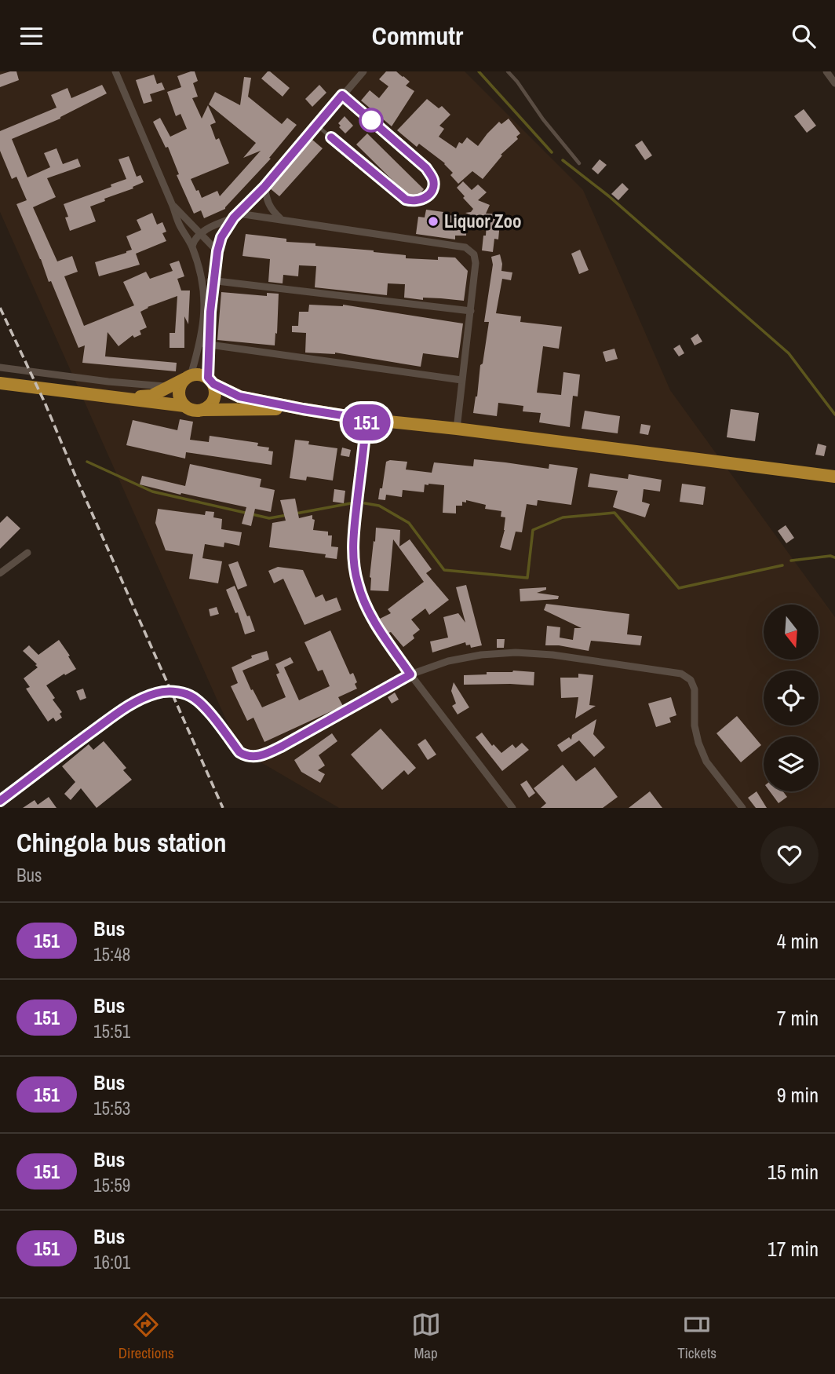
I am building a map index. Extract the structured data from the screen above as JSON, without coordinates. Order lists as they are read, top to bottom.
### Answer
{
  "places": ["Liquor Zoo"],
  "lines": ["bus line 151"],
  "north": "bottom",
  "page": {
    "header": "Commutr",
    "on_map": "151",
    "heading": ["Chingola bus station", "Bus"],
    "list": [
      {
        "mark": "151",
        "name": "Bus",
        "note": "15:48",
        "value": "4 min"
      },
      {
        "mark": "151",
        "name": "Bus",
        "note": "15:51",
        "value": "7 min"
      },
      {
        "mark": "151",
        "name": "Bus",
        "note": "15:53",
        "value": "9 min"
      },
      {
        "mark": "151",
        "name": "Bus",
        "note": "15:59",
        "value": "15 min"
      },
      {
        "mark": "151",
        "name": "Bus",
        "note": "16:01",
        "value": "17 min"
      }
    ],
    "tabs": ["Directions", "Map", "Tickets"]
  }
}
